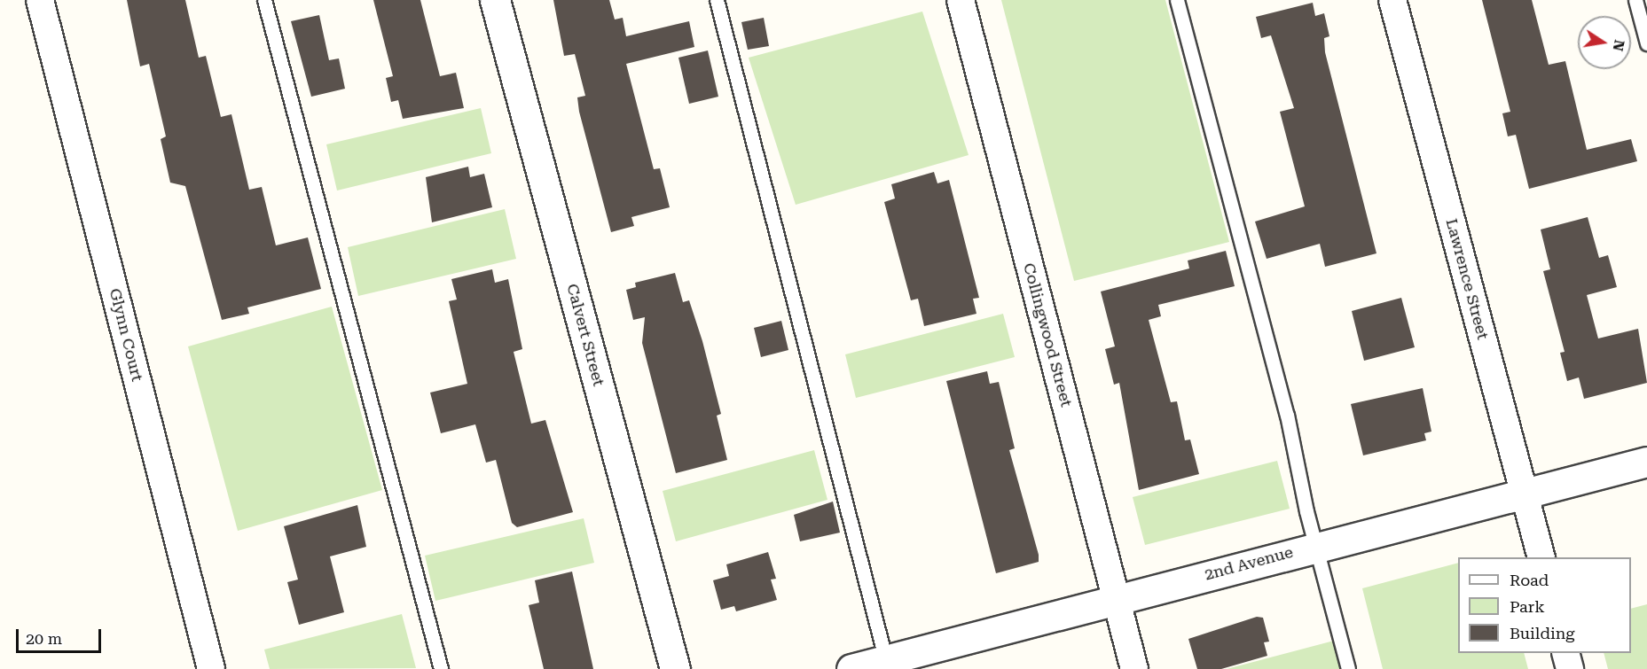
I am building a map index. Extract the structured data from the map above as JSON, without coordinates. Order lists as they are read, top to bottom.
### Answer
{
  "streets": {
    "street": [
      "Lawrence Street",
      "Glynn Court",
      "Calvert Street",
      "Collingwood Street",
      "2nd Avenue"
    ]
  },
  "crossings": [
    ["Lawrence Street", "2nd Avenue"],
    ["Collingwood Street", "2nd Avenue"]
  ],
  "legend": ["Road", "Park", "Building"],
  "scale_bar": "20 m",
  "north": "right"
}
